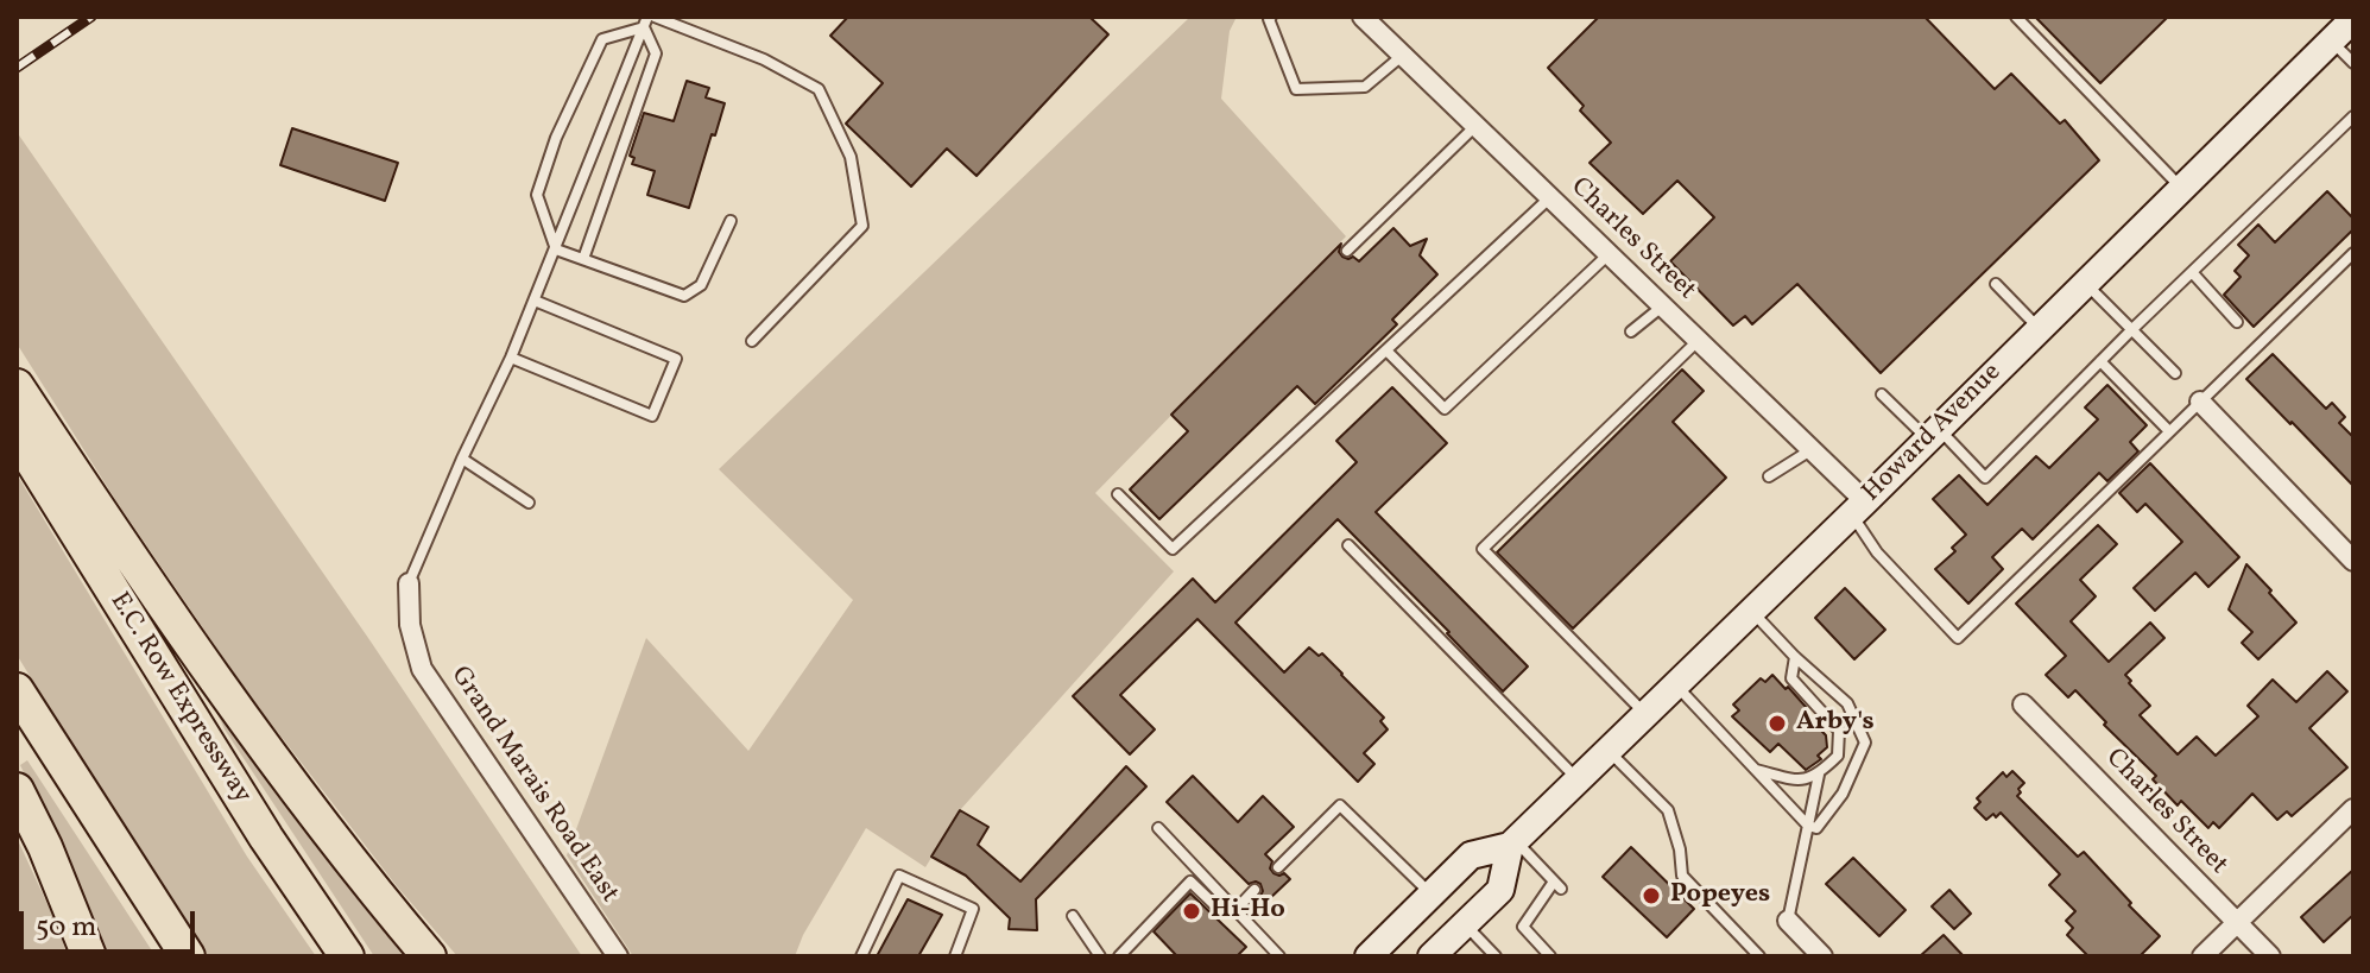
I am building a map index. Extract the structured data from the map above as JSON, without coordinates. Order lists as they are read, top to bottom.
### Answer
{
  "streets": {
    "highway": ["E.C. Row Expressway"],
    "main road": ["Howard Avenue"],
    "street": ["Charles Street", "Grand Marais Road East"]
  },
  "crossings": [
    ["Charles Street", "Howard Avenue"]
  ],
  "places": ["Arby's", "Popeyes", "Hi-Ho"],
  "scale_bar": "50 m"
}
